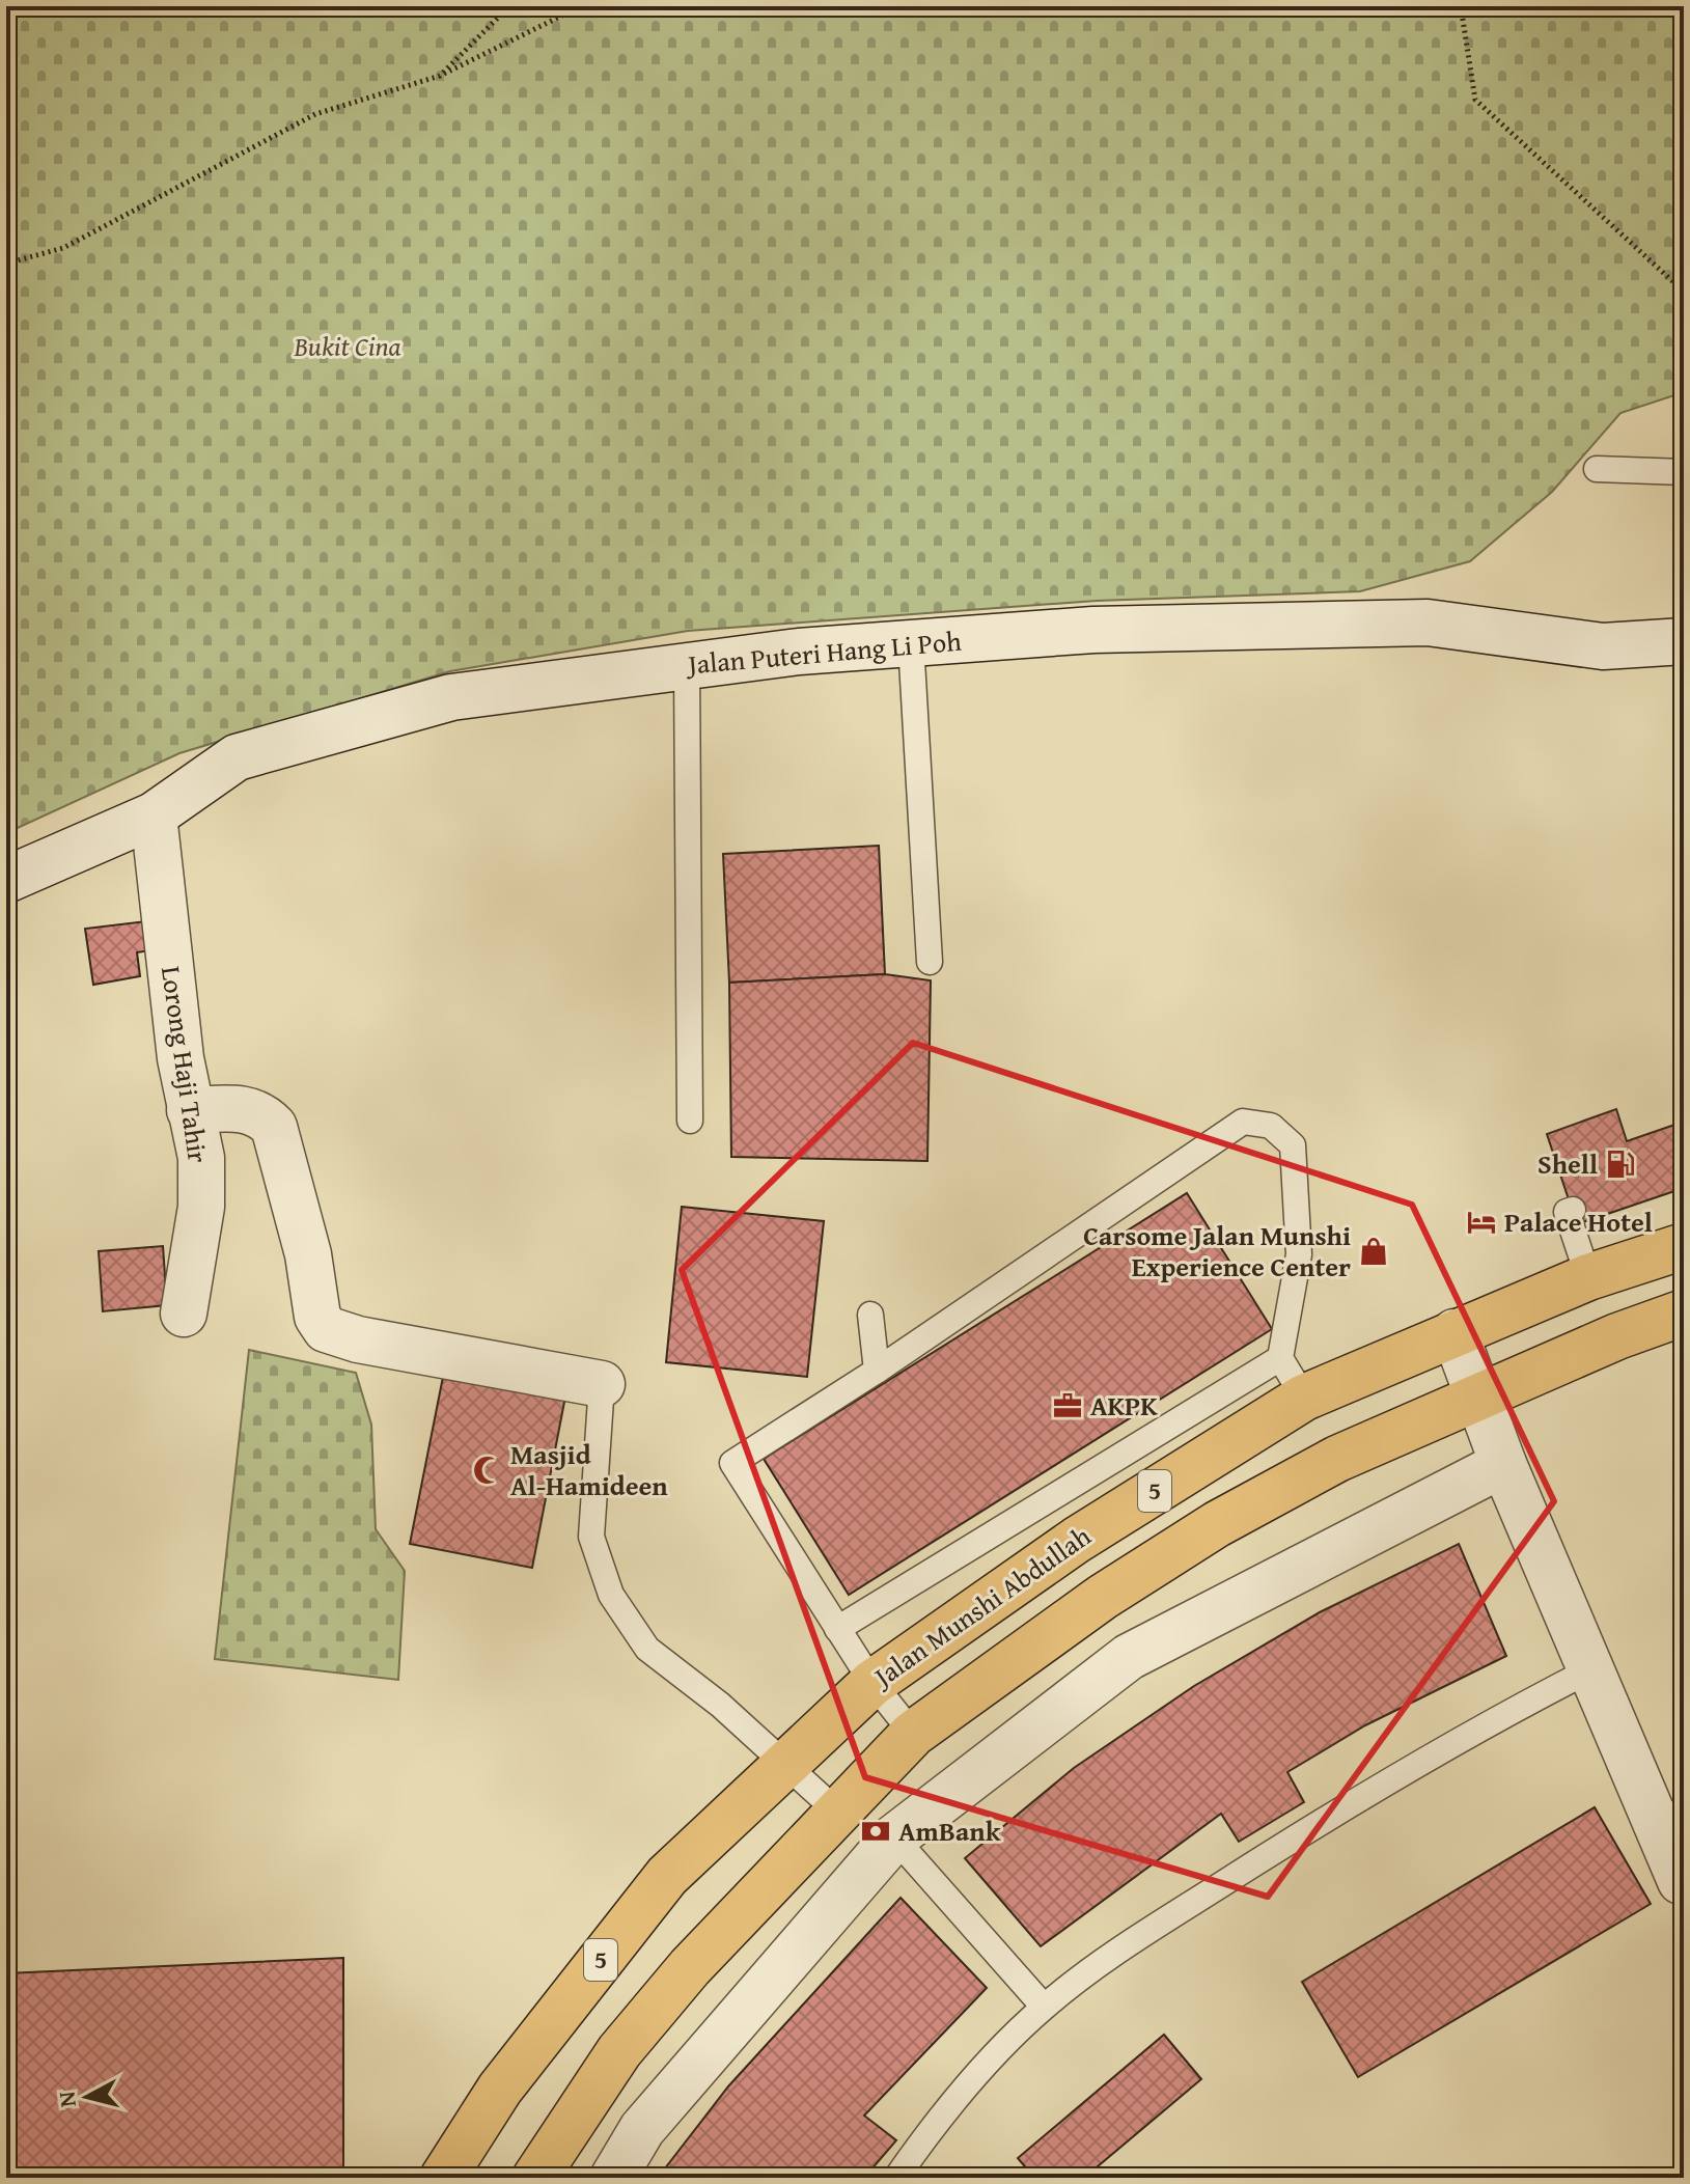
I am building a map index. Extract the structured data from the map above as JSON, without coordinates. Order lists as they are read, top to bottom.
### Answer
{
  "streets": {
    "main road": ["5", "Jalan Munshi Abdullah"],
    "street": ["Jalan Puteri Hang Li Poh", "Lorong Haji Tahir"]
  },
  "crossings": [
    ["Jalan Puteri Hang Li Poh", "Lorong Haji Tahir"]
  ],
  "parks": ["Bukit Cina"],
  "places": {
    "fuel station": ["Shell"],
    "hotel": ["Palace Hotel"],
    "shop": ["Carsome Jalan Munshi Experience Center"],
    "office": ["AKPK"],
    "mosque": ["Masjid Al-Hamideen"],
    "bank": ["AmBank"]
  },
  "north": "left"
}
